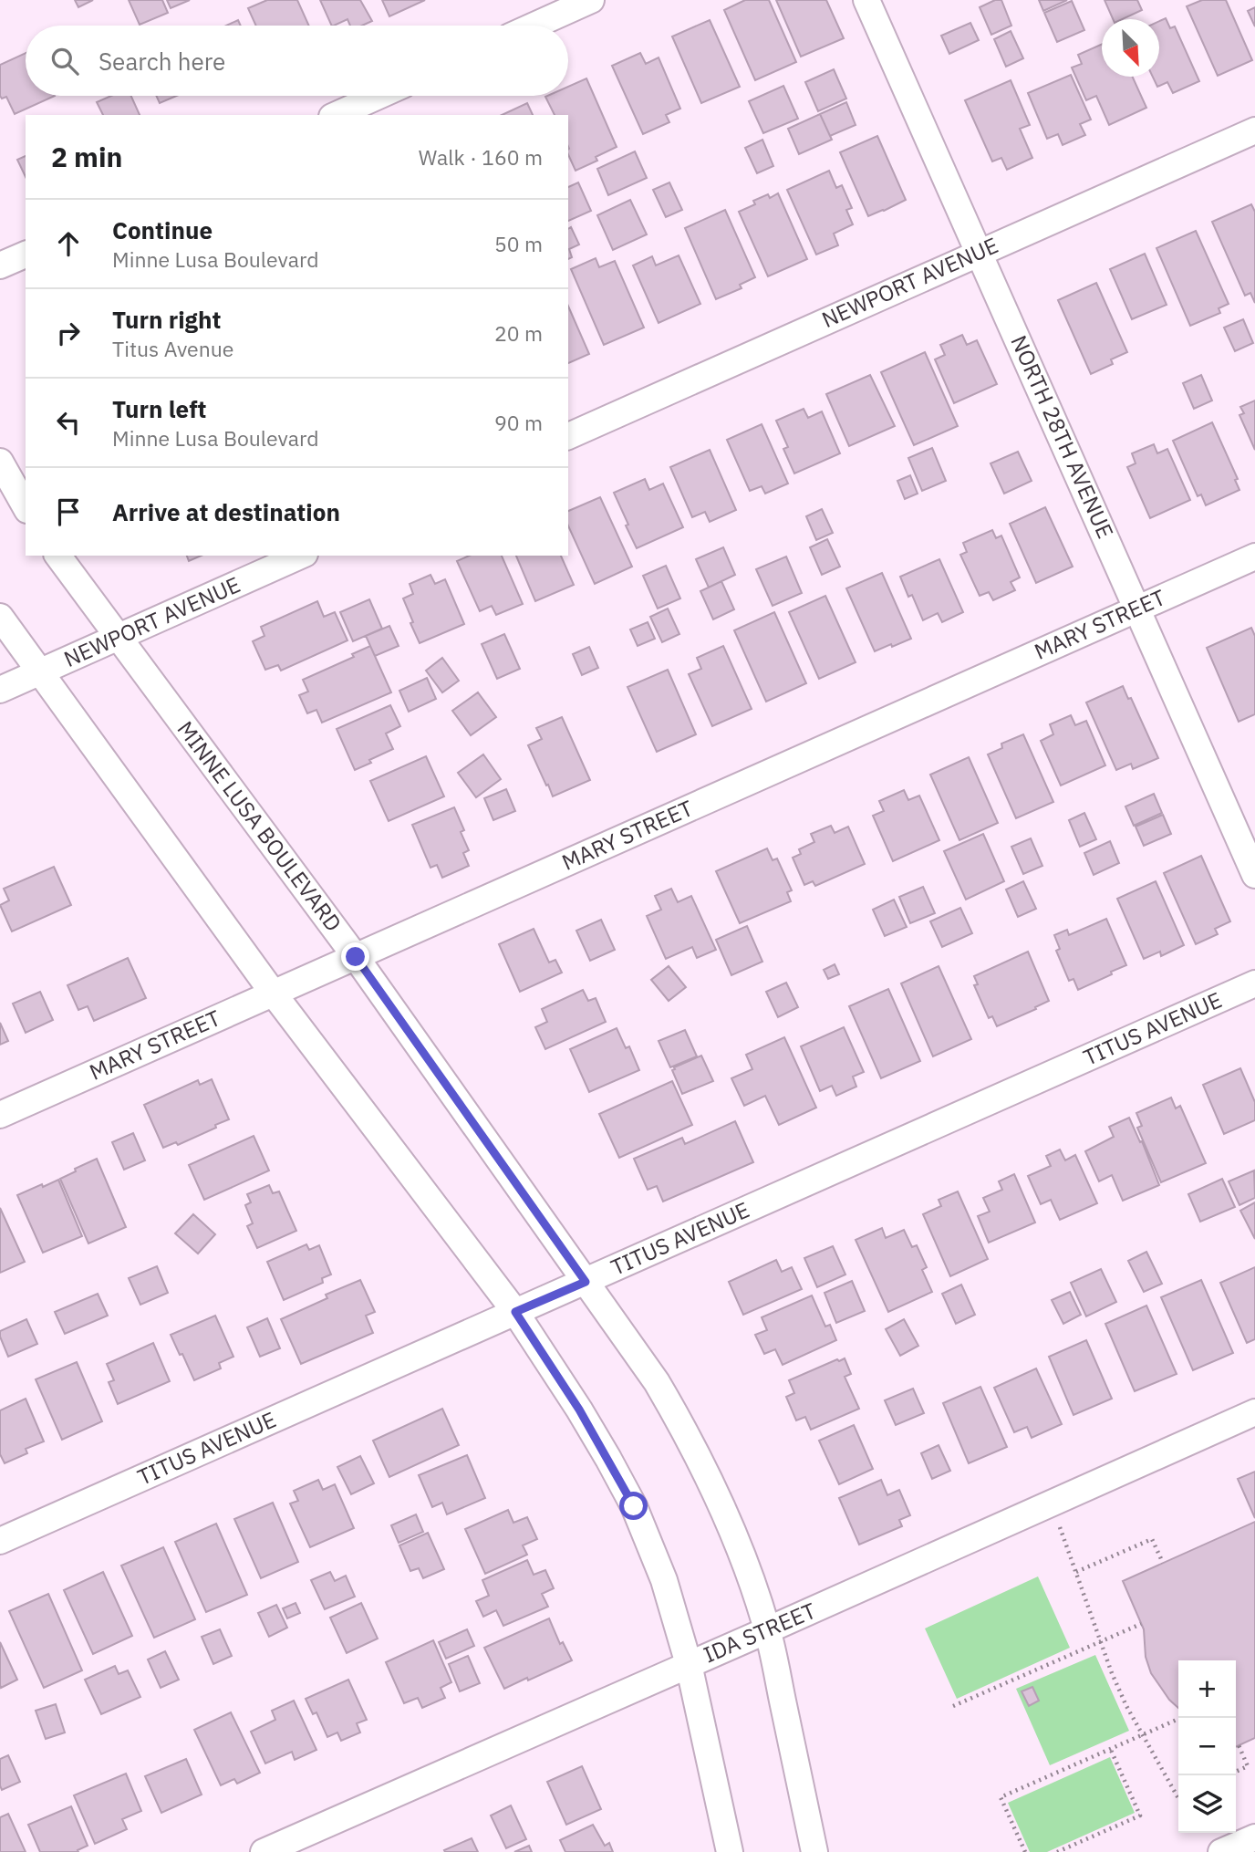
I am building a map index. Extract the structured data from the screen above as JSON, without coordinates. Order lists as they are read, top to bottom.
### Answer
{
  "streets": {
    "street": [
      "NEWPORT AVENUE",
      "NORTH 28TH AVENUE",
      "MARY STREET",
      "MINNE LUSA BOULEVARD",
      "TITUS AVENUE",
      "IDA STREET"
    ]
  },
  "crossings": [
    ["NEWPORT AVENUE", "NORTH 28TH AVENUE"],
    ["NEWPORT AVENUE", "MINNE LUSA BOULEVARD"],
    ["NORTH 28TH AVENUE", "MARY STREET"],
    ["MARY STREET", "MINNE LUSA BOULEVARD"],
    ["MINNE LUSA BOULEVARD", "TITUS AVENUE"],
    ["MINNE LUSA BOULEVARD", "IDA STREET"]
  ],
  "north": "bottom right",
  "page": {
    "search": "Search here",
    "heading": ["2 min", "Walk · 160 m"],
    "list": [
      ["Continue", "Minne Lusa Boulevard", "50 m"],
      ["Turn right", "Titus Avenue", "20 m"],
      ["Turn left", "Minne Lusa Boulevard", "90 m"],
      "Arrive at destination"
    ],
    "map_buttons": ["+", "−"]
  }
}
